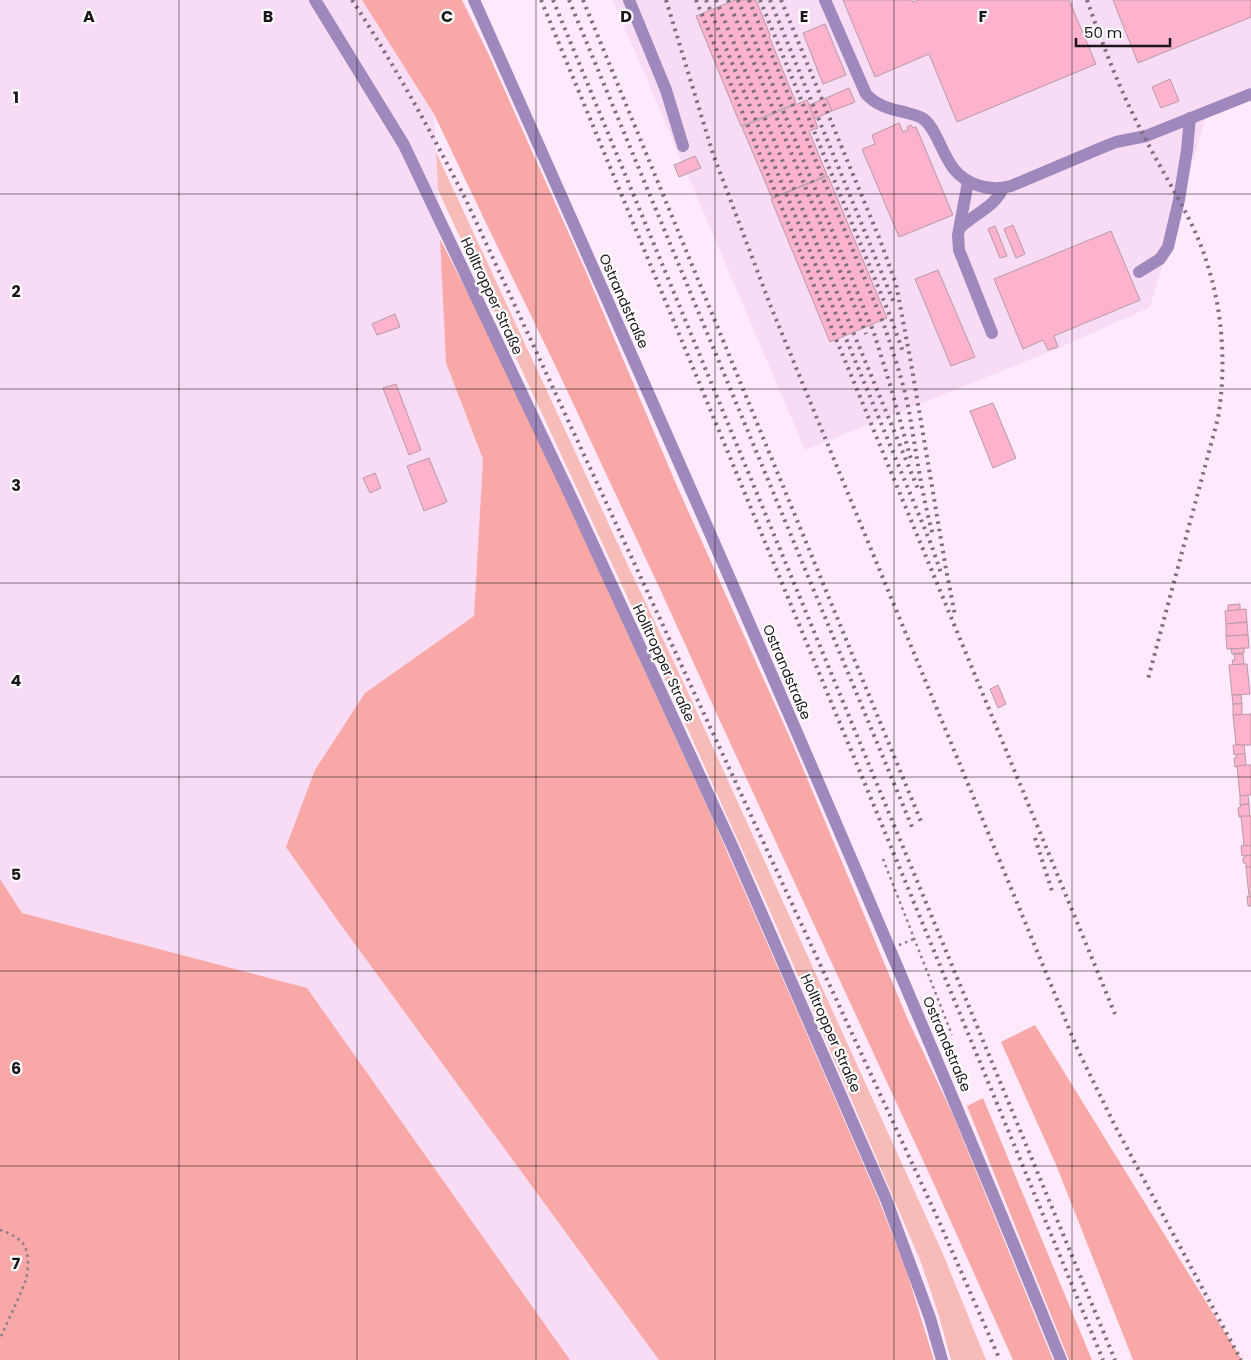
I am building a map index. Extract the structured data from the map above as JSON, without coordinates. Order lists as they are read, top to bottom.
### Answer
{
  "streets": {
    "lane": ["Holltropper Straße", "Ostrandstraße"]
  },
  "scale_bar": "50 m",
  "grid": {
    "columns": [
      "A",
      "B",
      "C",
      "D",
      "E",
      "F"
    ],
    "rows": [
      "1",
      "2",
      "3",
      "4",
      "5",
      "6",
      "7"
    ]
  }
}
